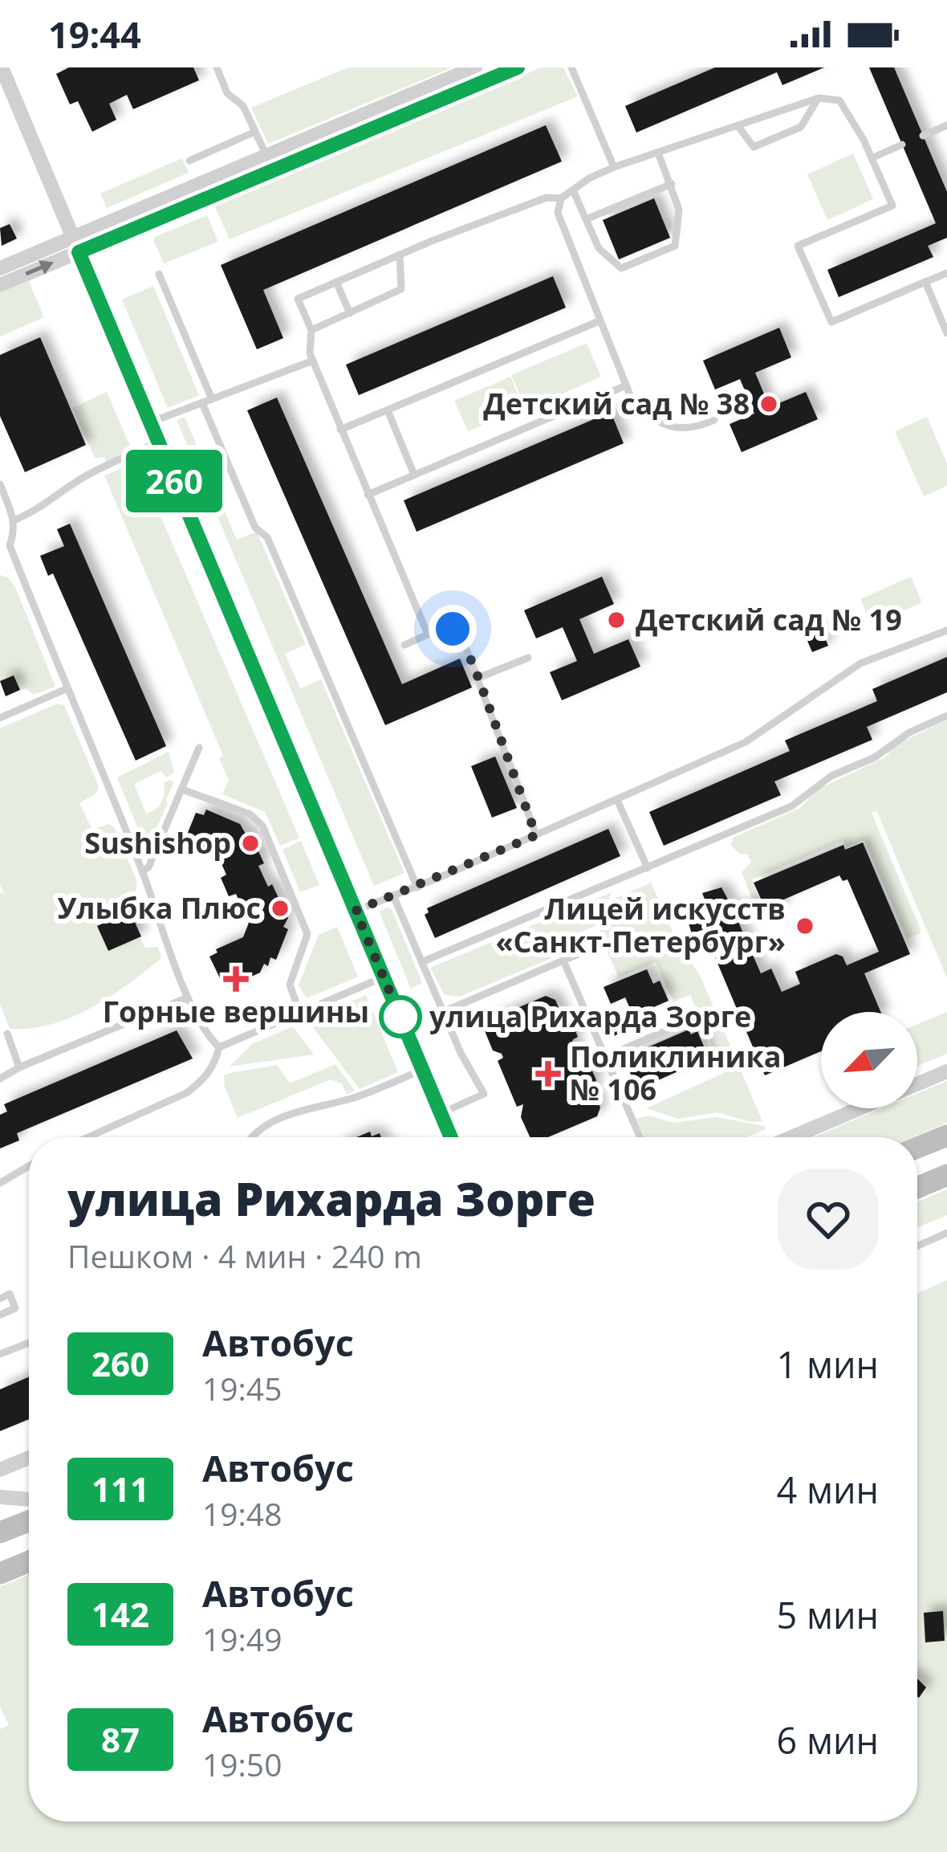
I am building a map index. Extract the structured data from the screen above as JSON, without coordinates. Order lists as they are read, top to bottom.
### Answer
{
  "places": {
    "other": [
      "Детский сад № 38",
      "Детский сад № 19",
      "Sushishop",
      "Улыбка Плюс",
      "Лицей искусств «Санкт-Петербург»",
      "улица Рихарда Зорге"
    ],
    "health": ["Горные вершины", "Поликлиника № 106"]
  },
  "lines": ["bus line 260"],
  "north": "bottom left",
  "page": {
    "status": "19:44",
    "on_map": "260",
    "heading": ["улица Рихарда Зорге", "Пешком · 4 мин · 240 m"],
    "list": [
      {
        "mark": "260",
        "name": "Автобус",
        "note": "19:45",
        "value": "1 мин"
      },
      {
        "mark": "111",
        "name": "Автобус",
        "note": "19:48",
        "value": "4 мин"
      },
      {
        "mark": "142",
        "name": "Автобус",
        "note": "19:49",
        "value": "5 мин"
      },
      {
        "mark": "87",
        "name": "Автобус",
        "note": "19:50",
        "value": "6 мин"
      }
    ]
  }
}
